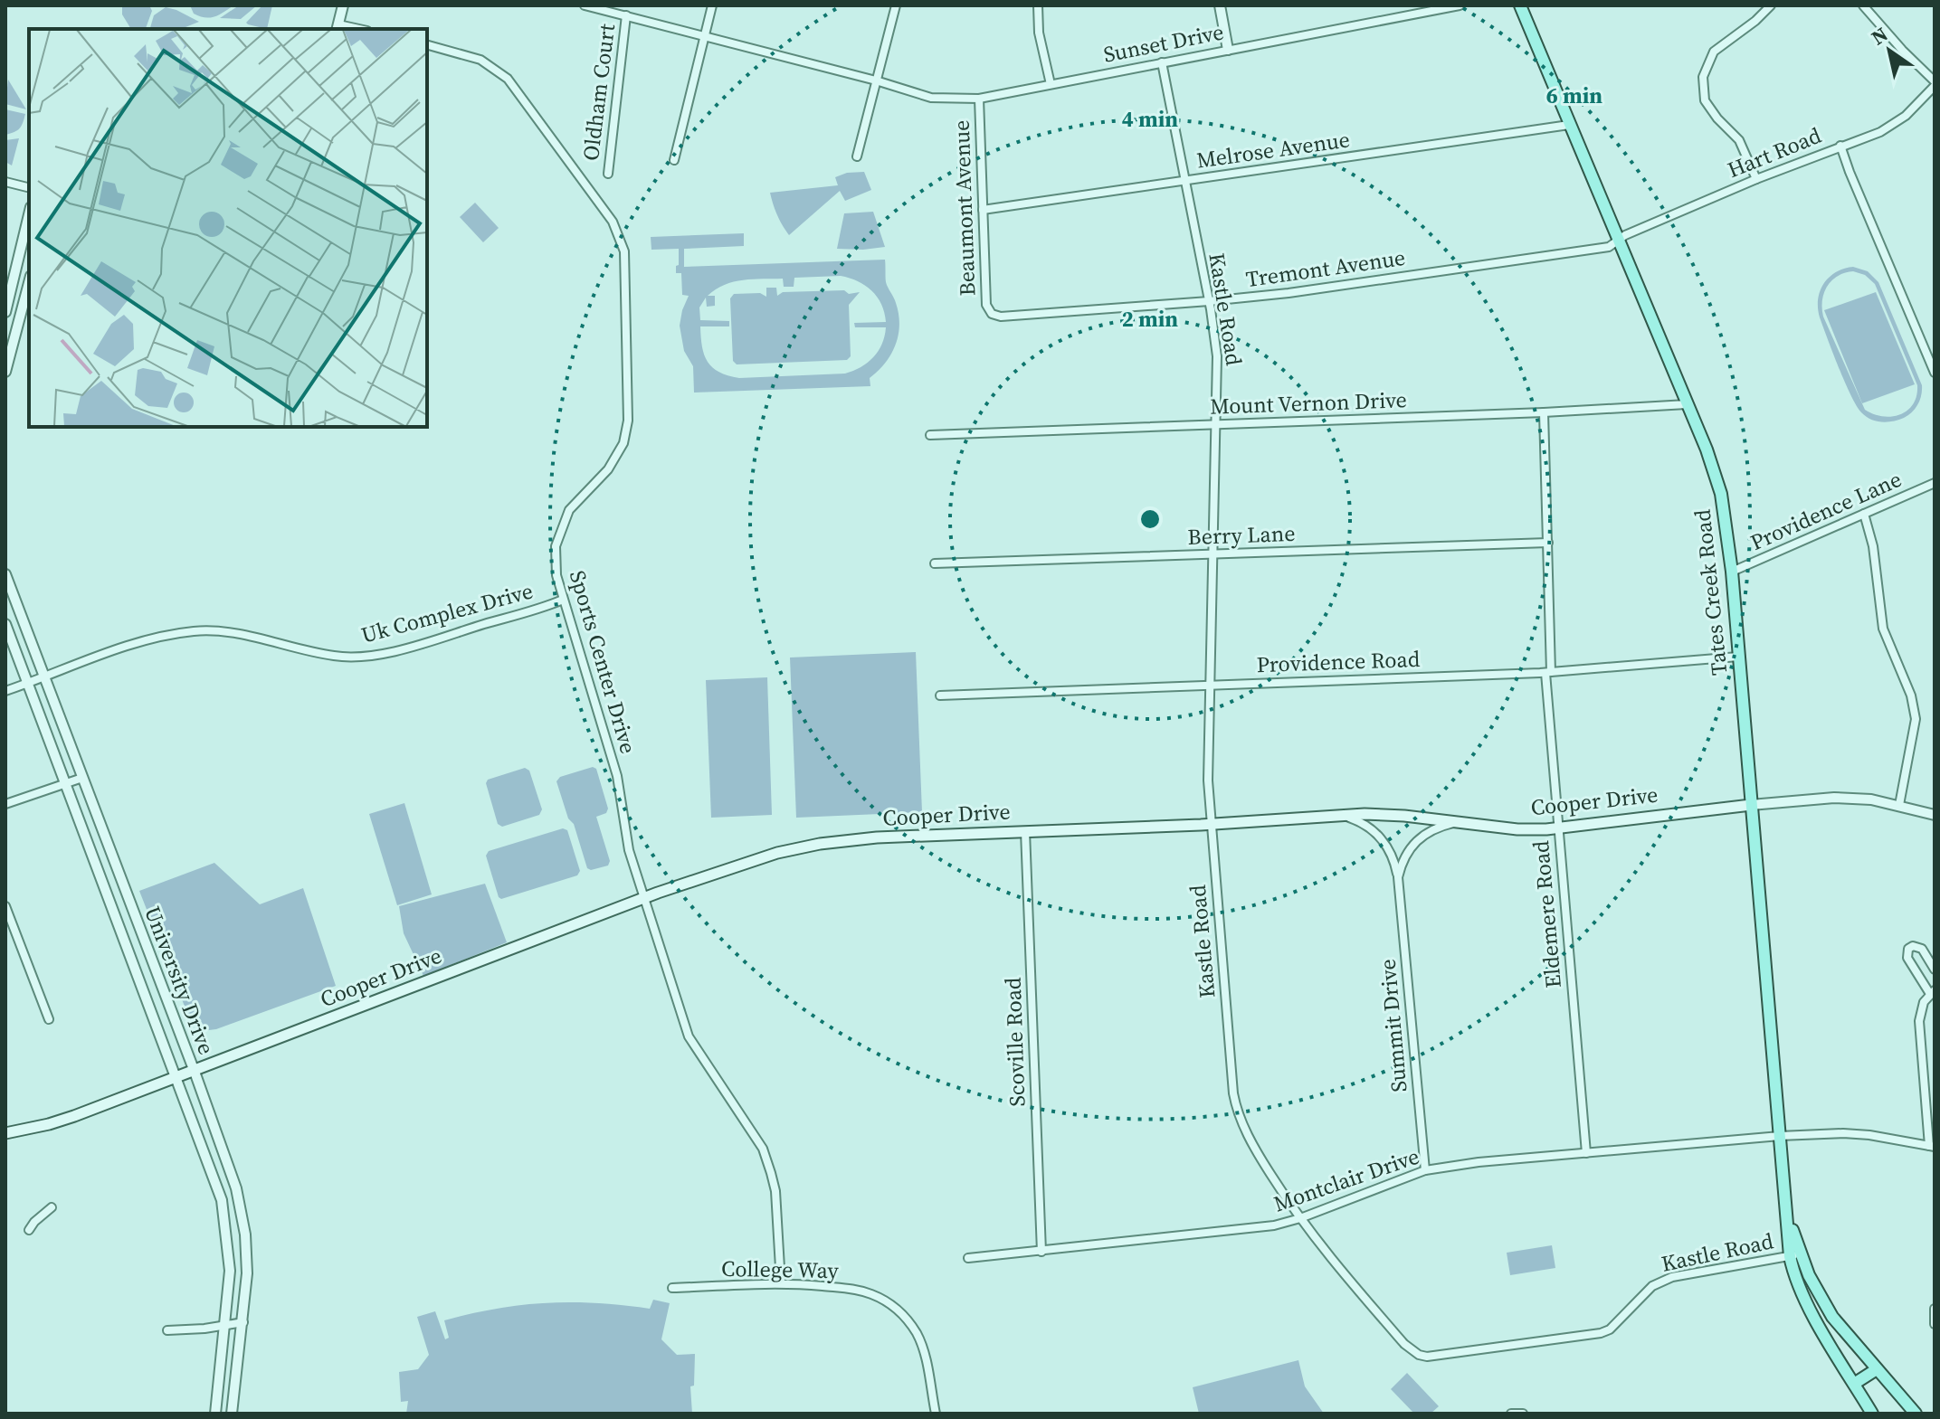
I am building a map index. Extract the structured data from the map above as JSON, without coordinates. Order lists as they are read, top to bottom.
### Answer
{
  "streets": {
    "main road": ["Tates Creek Road", "Cooper Drive"],
    "street": [
      "Sunset Drive",
      "Oldham Court",
      "Melrose Avenue",
      "Hart Road",
      "Beaumont Avenue",
      "Tremont Avenue",
      "Kastle Road",
      "Mount Vernon Drive",
      "Providence Lane",
      "Berry Lane",
      "Uk Complex Drive",
      "Sports Center Drive",
      "Providence Road",
      "Eldemere Road",
      "University Drive",
      "Summit Drive",
      "Scoville Road",
      "Montclair Drive",
      "College Way"
    ]
  },
  "crossings": [
    ["Sunset Drive", "Oldham Court"],
    ["Sunset Drive", "Beaumont Avenue"],
    ["Sunset Drive", "Kastle Road"],
    ["Melrose Avenue", "Beaumont Avenue"],
    ["Melrose Avenue", "Kastle Road"],
    ["Melrose Avenue", "Tates Creek Road"],
    ["Hart Road", "Tremont Avenue"],
    ["Hart Road", "Tates Creek Road"],
    ["Beaumont Avenue", "Tremont Avenue"],
    ["Tremont Avenue", "Kastle Road"],
    ["Tremont Avenue", "Tates Creek Road"],
    ["Kastle Road", "Mount Vernon Drive"],
    ["Kastle Road", "Berry Lane"],
    ["Kastle Road", "Tates Creek Road"],
    ["Kastle Road", "Providence Road"],
    ["Kastle Road", "Cooper Drive"],
    ["Kastle Road", "Montclair Drive"],
    ["Mount Vernon Drive", "Tates Creek Road"],
    ["Mount Vernon Drive", "Eldemere Road"],
    ["Providence Lane", "Tates Creek Road"],
    ["Berry Lane", "Eldemere Road"],
    ["Tates Creek Road", "Providence Road"],
    ["Tates Creek Road", "Cooper Drive"],
    ["Tates Creek Road", "Montclair Drive"],
    ["Uk Complex Drive", "Sports Center Drive"],
    ["Uk Complex Drive", "University Drive"],
    ["Sports Center Drive", "Cooper Drive"],
    ["Sports Center Drive", "College Way"],
    ["Providence Road", "Eldemere Road"],
    ["Cooper Drive", "Eldemere Road"],
    ["Cooper Drive", "University Drive"],
    ["Cooper Drive", "Summit Drive"],
    ["Cooper Drive", "Scoville Road"],
    ["Eldemere Road", "Montclair Drive"],
    ["Summit Drive", "Montclair Drive"],
    ["Scoville Road", "Montclair Drive"]
  ],
  "north": "top left",
  "rings": ["6 min", "4 min", "2 min"]
}
